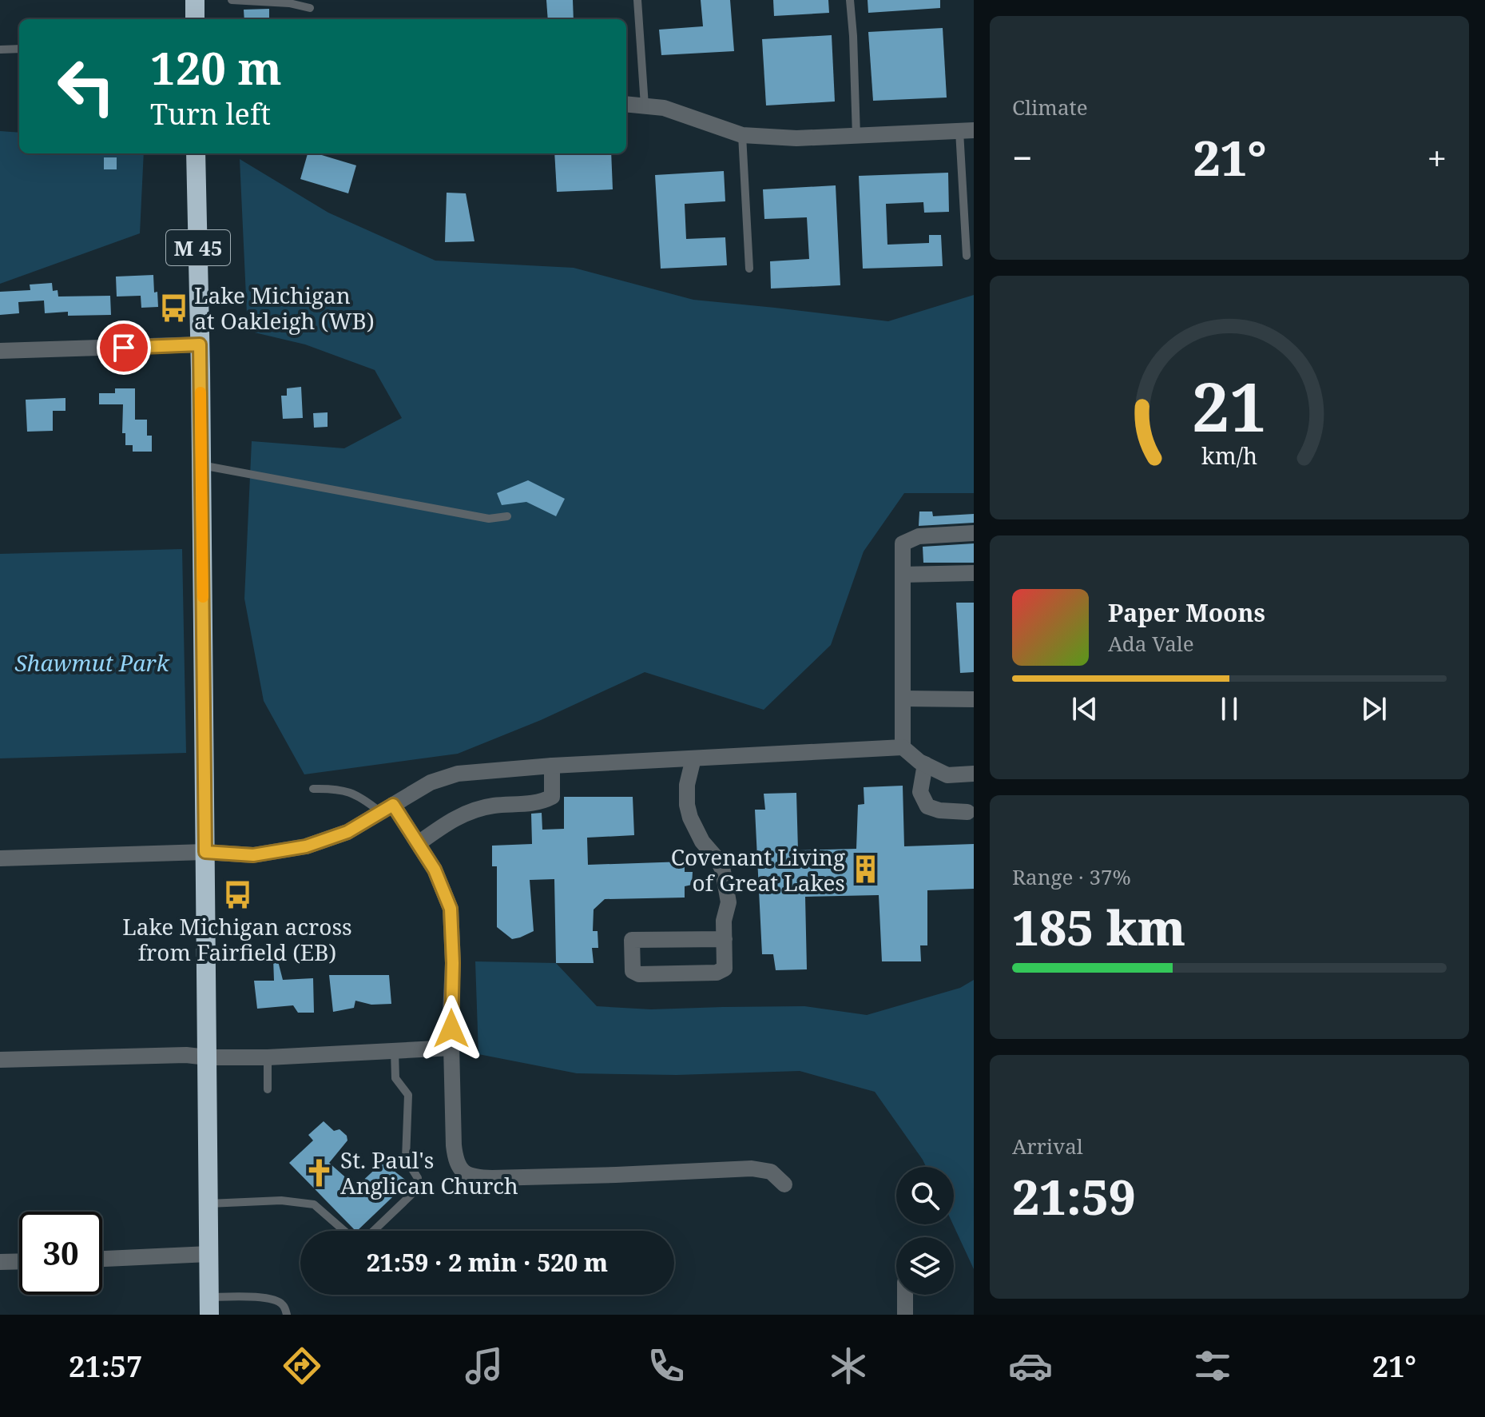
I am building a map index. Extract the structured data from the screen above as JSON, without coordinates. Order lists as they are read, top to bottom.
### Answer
{
  "streets": {
    "highway": ["M 45"]
  },
  "parks": ["Shawmut Park"],
  "places": {
    "bus stop": ["Lake Michigan at Oakleigh (WB)", "Lake Michigan across from Fairfield (EB)"],
    "building": ["Covenant Living of Great Lakes"],
    "church": ["St. Paul's Anglican Church"]
  },
  "page": {
    "tile": [
      "Climate",
      ["Range · 37%", "185 km"],
      ["Arrival", "21:59"]
    ],
    "turn": ["120 m", "Turn left"],
    "heat": ["−", "21°", "+"],
    "song": ["Paper Moons", "Ada Vale"],
    "limit": "30",
    "trip": "21:59 · 2 min · 520 m",
    "tabs": ["21:57", "21°"],
    "gauge": ["21", "km/h"]
  }
}
